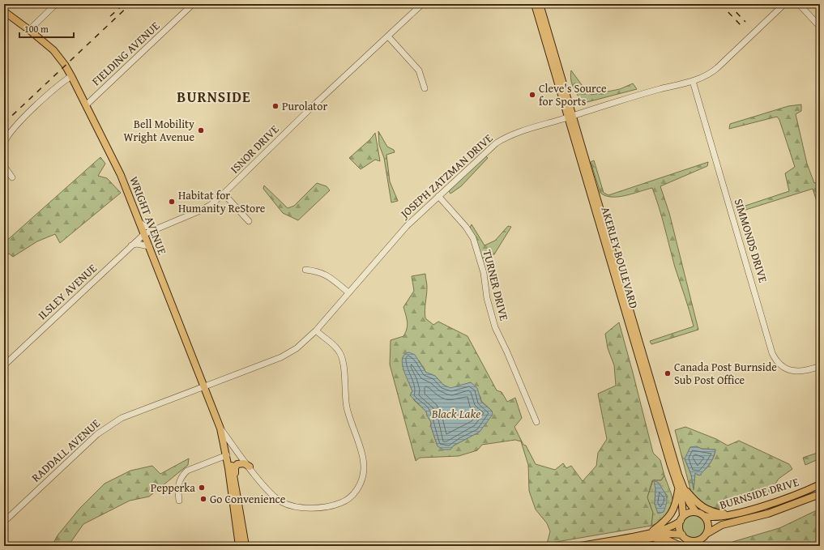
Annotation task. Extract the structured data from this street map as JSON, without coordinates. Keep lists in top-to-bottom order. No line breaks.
{"streets":{"main road":["WRIGHT AVENUE","AKERLEY BOULEVARD","BURNSIDE DRIVE"],"street":["FIELDING AVENUE","ISNOR DRIVE","JOSEPH ZATZMAN DRIVE","SIMMONDS DRIVE","TURNER DRIVE","ILSLEY AVENUE","RADDALL AVENUE"]},"crossings":[["FIELDING AVENUE","WRIGHT AVENUE"],["ISNOR DRIVE","WRIGHT AVENUE"],["ISNOR DRIVE","ILSLEY AVENUE"],["JOSEPH ZATZMAN DRIVE","WRIGHT AVENUE"],["JOSEPH ZATZMAN DRIVE","SIMMONDS DRIVE"],["JOSEPH ZATZMAN DRIVE","AKERLEY BOULEVARD"],["JOSEPH ZATZMAN DRIVE","TURNER DRIVE"],["JOSEPH ZATZMAN DRIVE","RADDALL AVENUE"],["WRIGHT AVENUE","ILSLEY AVENUE"],["WRIGHT AVENUE","RADDALL AVENUE"],["AKERLEY BOULEVARD","BURNSIDE DRIVE"]],"districts":["BURNSIDE"],"water":["Black Lake"],"places":["Cleve's Source for Sports","Purolator","Bell Mobility Wright Avenue","Habitat for Humanity ReStore","Canada Post Burnside Sub Post Office","Pepperka","Go Convenience"],"scale_bar":"100 m"}
